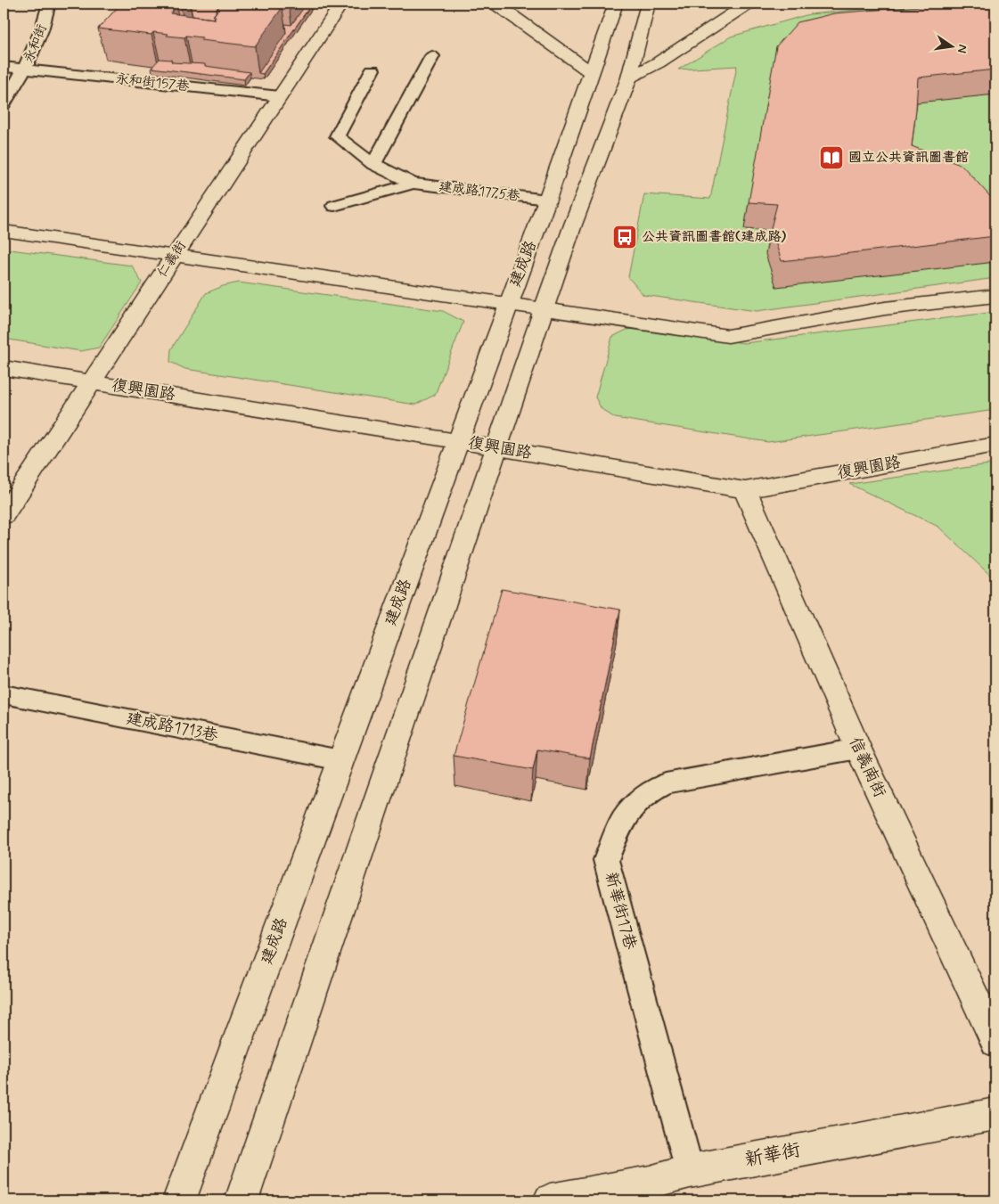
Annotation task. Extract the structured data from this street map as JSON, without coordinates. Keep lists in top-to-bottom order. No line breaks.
{"streets":{"street":["仁義街","建成路","復興園路","信義南街","新華街"],"lane":["永和街","永和街157巷","建成路1775巷","建成路1713巷","新華街17巷"]},"crossings":[["永和街","永和街157巷"],["永和街157巷","仁義街"],["建成路1775巷","建成路"],["仁義街","復興園路"],["建成路","復興園路"],["建成路","建成路1713巷"],["復興園路","信義南街"],["信義南街","新華街17巷"],["新華街17巷","新華街"]],"places":{"library":["國立公共資訊圖書館"],"bus stop":["公共資訊圖書館(建成路)"]},"north":"right"}
